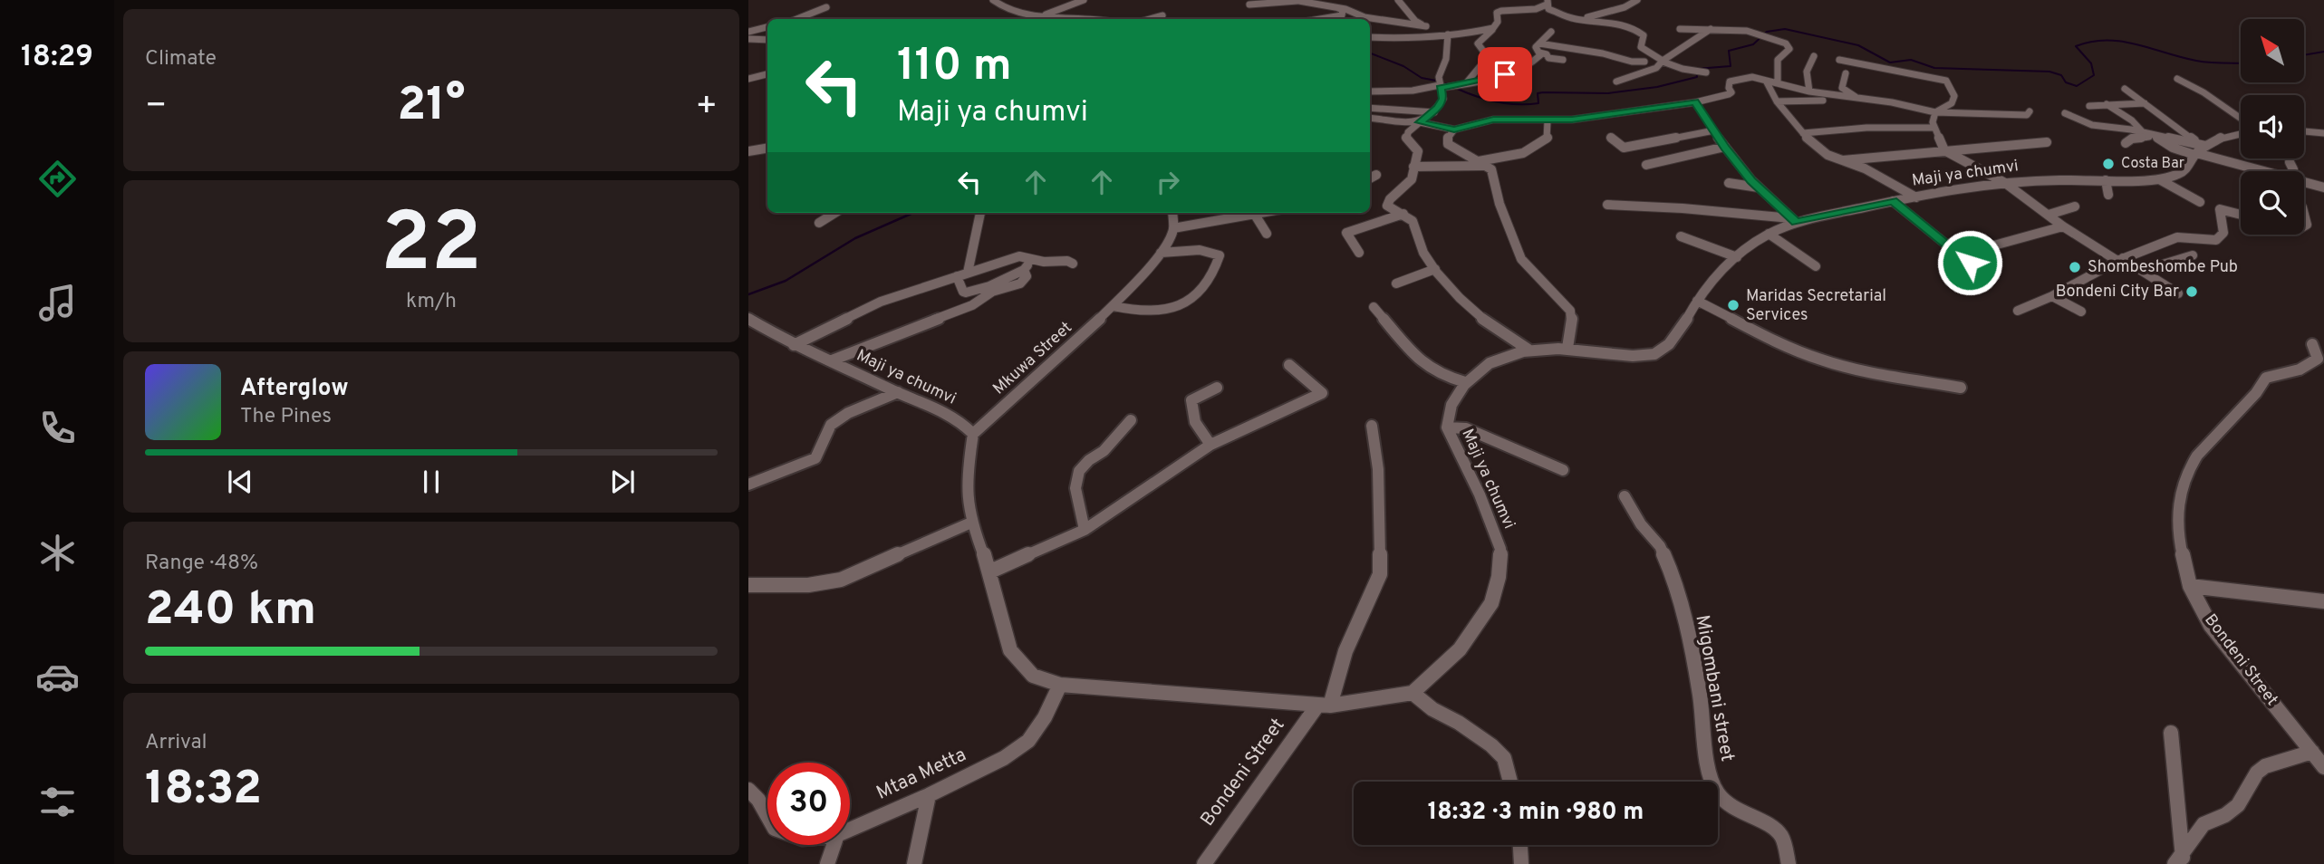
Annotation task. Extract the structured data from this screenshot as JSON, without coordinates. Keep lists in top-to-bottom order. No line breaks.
{"streets":{"street":["Maji ya chumvi","Mkuwa Street","Bondeni Street","Migombani street","Mtaa Metta"]},"crossings":[["Maji ya chumvi","Mkuwa Street"]],"places":["Costa Bar","Shombeshombe Pub","Bondeni City Bar","Maridas Secretarial Services"],"north":"top left","page":{"tabs":"18:29","tile":["Climate",["22","km/h"],["Range · 48%","240 km"],["Arrival","18:32"]],"turn":["110 m","Maji ya chumvi"],"heat":["−","21°","+"],"song":["Afterglow","The Pines"],"limit":"30","trip":"18:32 · 3 min · 980 m"}}
